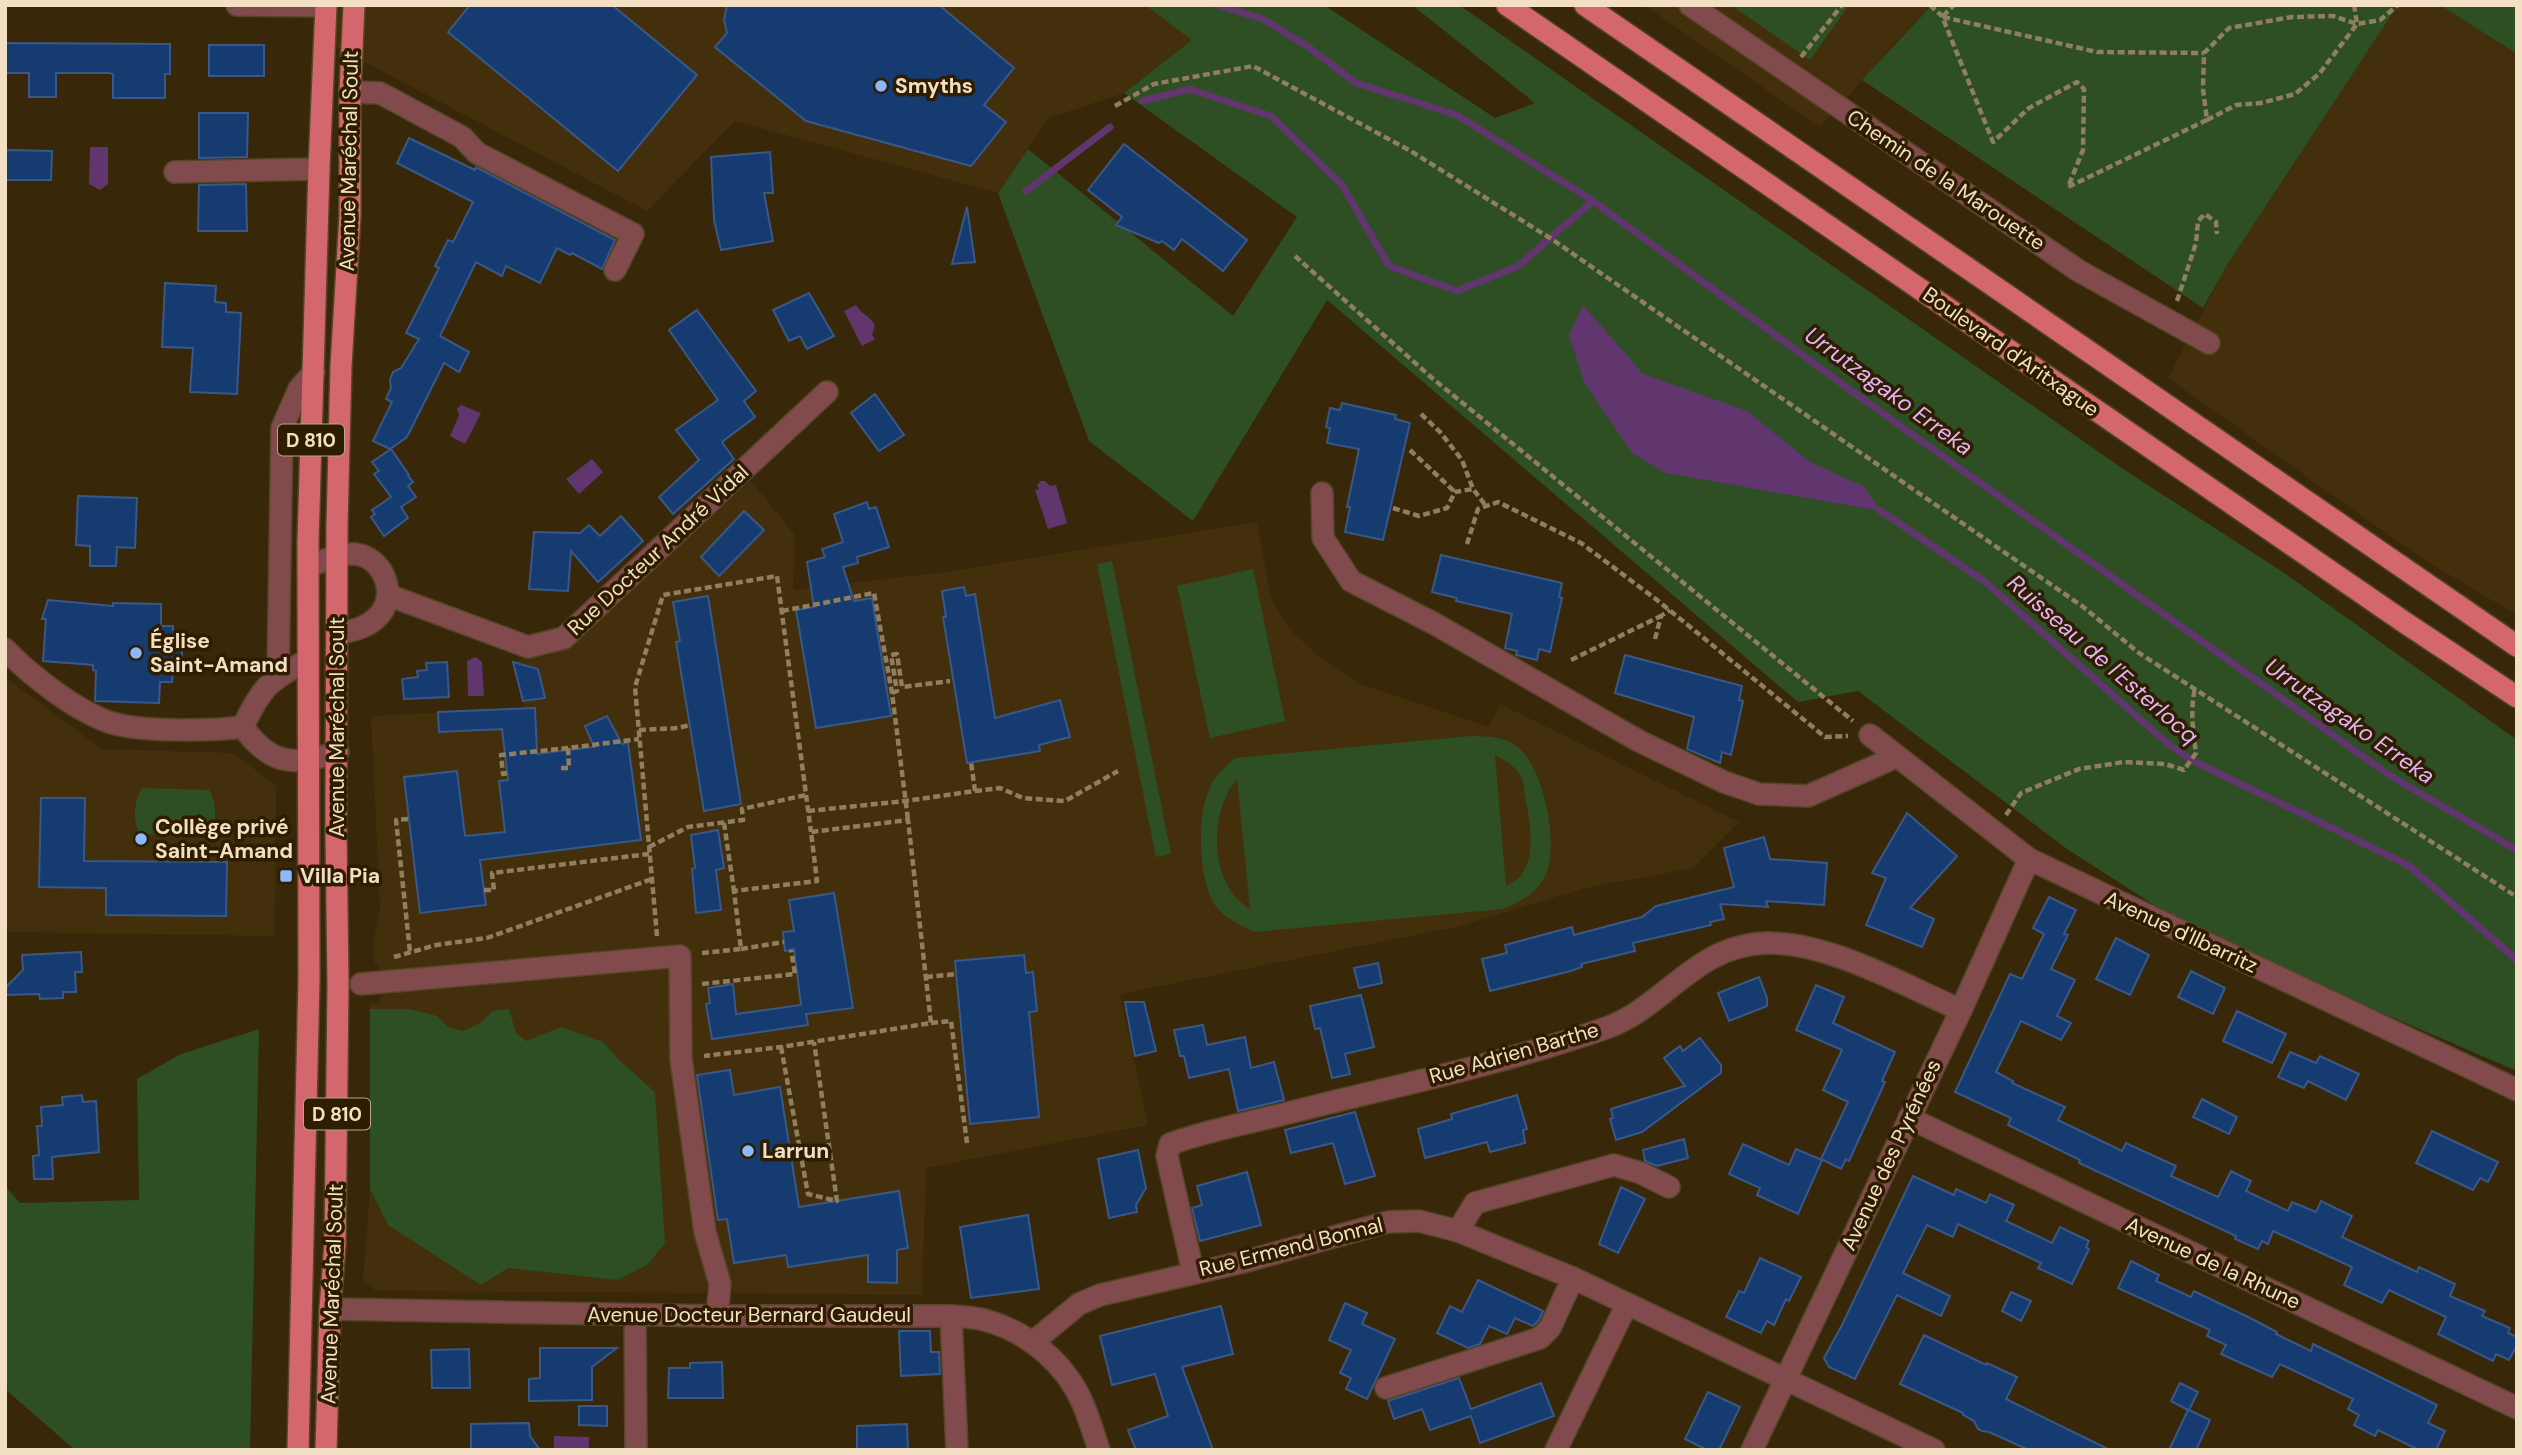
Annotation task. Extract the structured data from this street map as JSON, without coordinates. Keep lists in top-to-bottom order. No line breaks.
{"streets":{"main road":["Avenue Maréchal Soult","Boulevard d'Aritxague","D 810"],"street":["Chemin de la Marouette","Rue Docteur André Vidal","Avenue d'Ilbarritz","Rue Adrien Barthe","Avenue des Pyrénées","Rue Ermend Bonnal","Avenue de la Rhune","Avenue Docteur Bernard Gaudeul"]},"crossings":[["Avenue Maréchal Soult","Avenue Docteur Bernard Gaudeul"],["Avenue d'Ilbarritz","Avenue des Pyrénées"],["Rue Adrien Barthe","Avenue des Pyrénées"],["Rue Adrien Barthe","Rue Ermend Bonnal"],["Avenue des Pyrénées","Rue Ermend Bonnal"],["Avenue des Pyrénées","Avenue de la Rhune"],["Rue Ermend Bonnal","Avenue Docteur Bernard Gaudeul"]],"water":["Urrutzagako Erreka","Ruisseau de l'Esterlocq"],"places":{"other":["Smyths","Église Saint-Amand","Collège privé Saint-Amand","Larrun"],"transit":["Villa Pia"]}}
